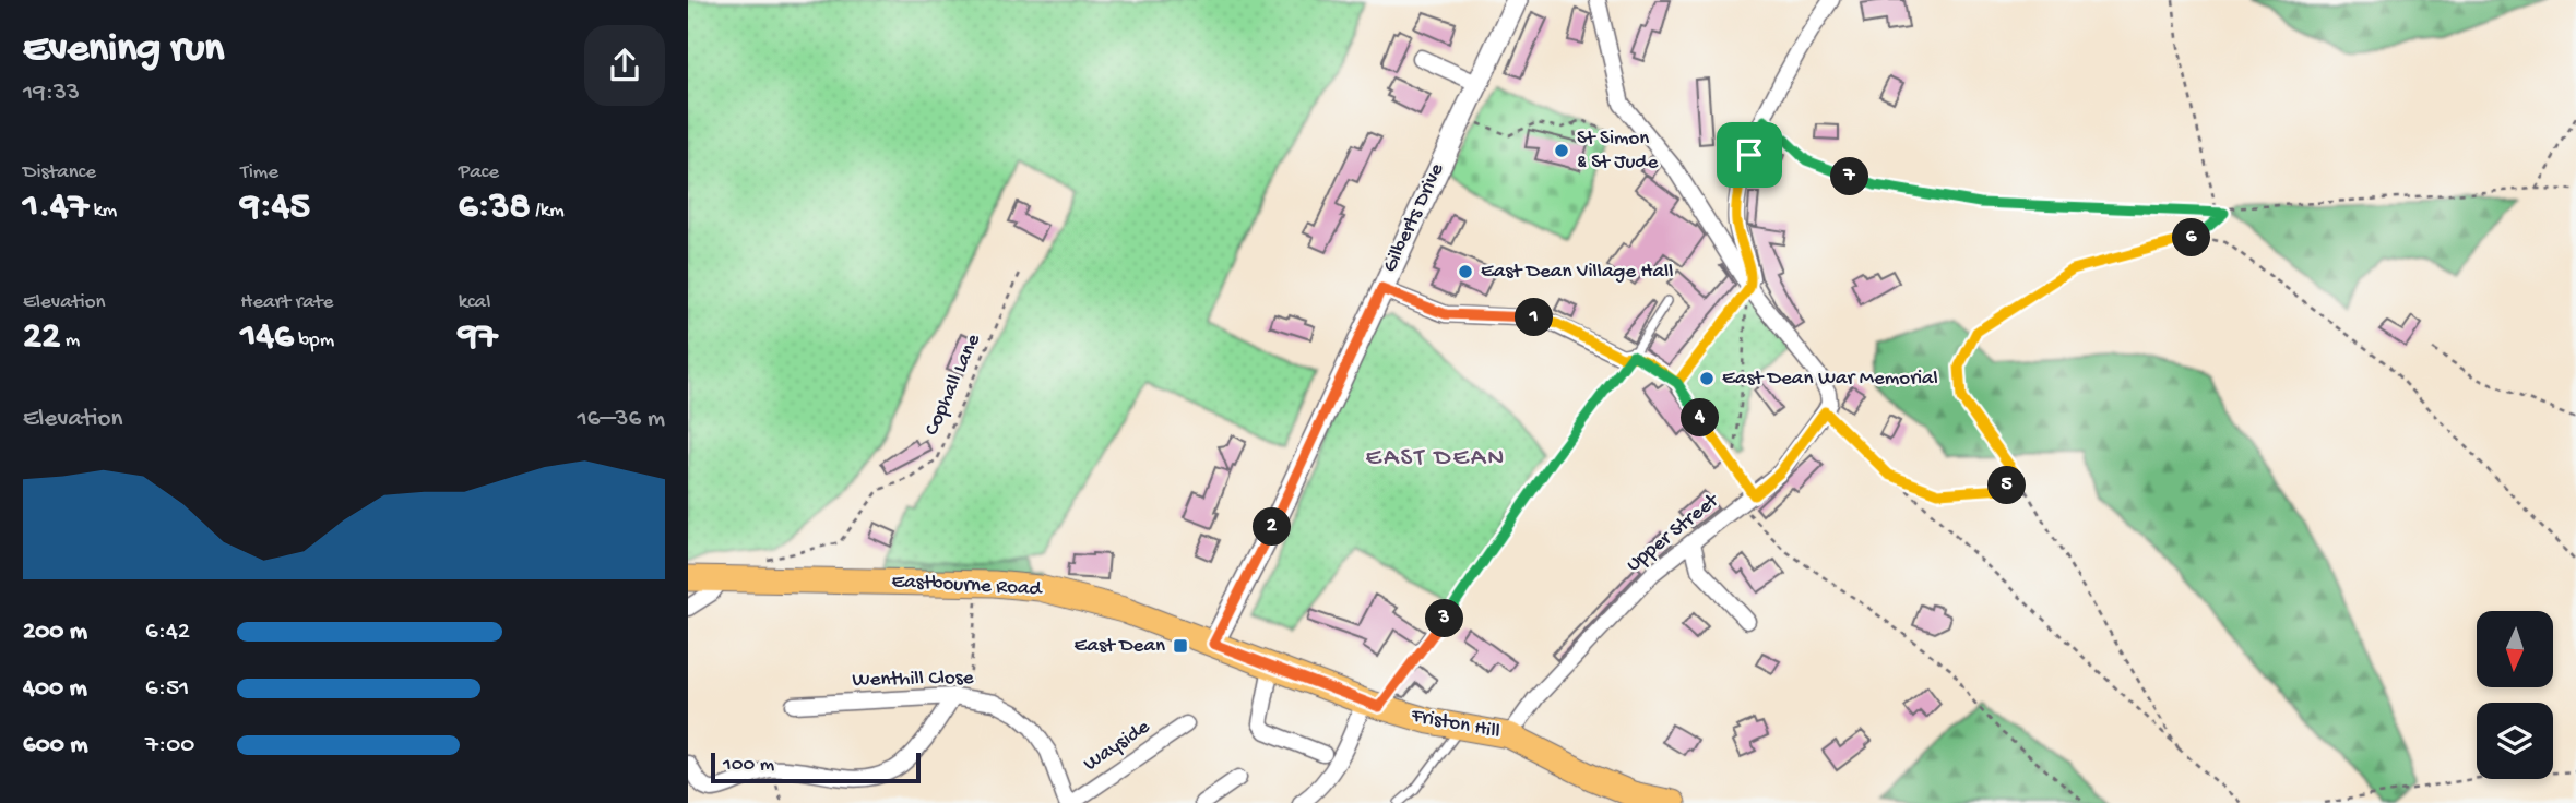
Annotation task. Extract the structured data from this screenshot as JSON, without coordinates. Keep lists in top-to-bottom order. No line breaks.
{"streets":{"main road":["Eastbourne Road","Friston Hill"],"street":["Gilberts Drive","Upper Street","Wenthill Close","Wayside"],"path":["Cophall Lane"]},"crossings":[["Gilberts Drive","Eastbourne Road"],["Upper Street","Friston Hill"],["Eastbourne Road","Friston Hill"],["Wenthill Close","Wayside"]],"districts":["EAST DEAN"],"places":{"other":["St Simon & St Jude","East Dean Village Hall","East Dean War Memorial"],"transit":["East Dean"]},"scale_bar":"100 m","north":"bottom","page":{"heading":["Evening run","19:33"],"stats":[["Distance","1.47 km"],["Time","9:45"],["Pace","6:38 /km"],["Elevation","22 m"],["Heart rate","146 bpm"],["kcal","97"]],"pins":["7","6","1","4","5","2","3"],"chart":["Elevation","16–36 m"],"list":[{"name":"200 m","note":"6:42"},{"name":"400 m","note":"6:51"},{"name":"600 m","note":"7:00"}],"scale":"100 m"}}
